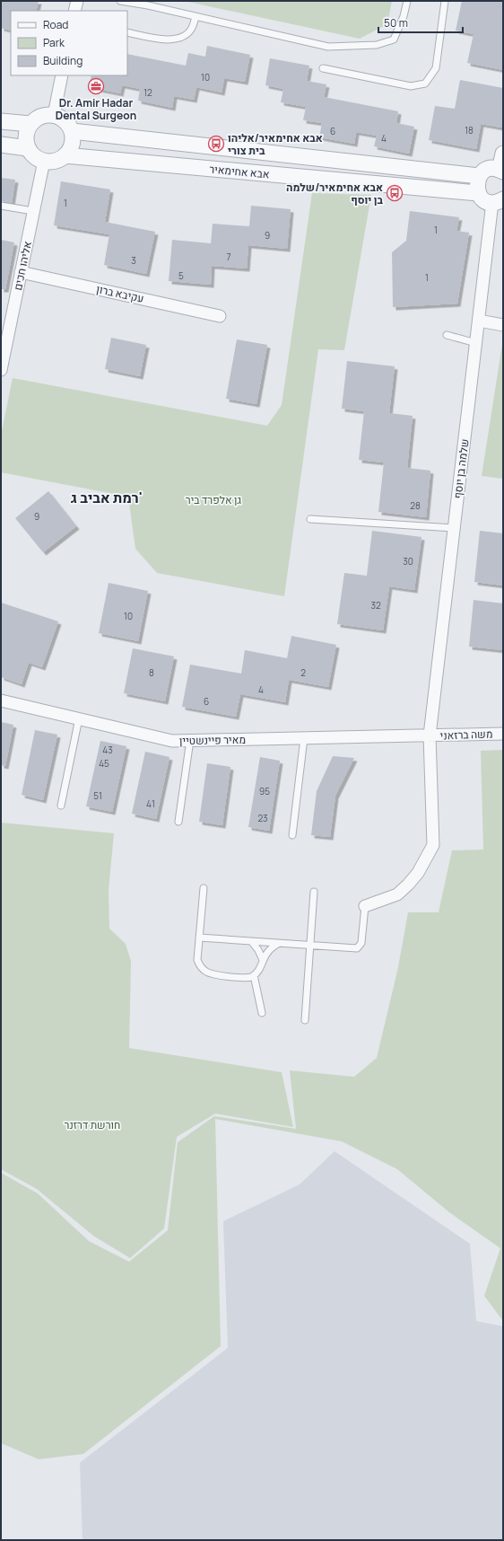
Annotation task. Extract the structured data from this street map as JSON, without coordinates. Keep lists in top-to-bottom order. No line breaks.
{"streets":{"street":["אבא אחימאיר","אליהו חכים","עקיבא ברון","שלמה בן יוסף","משה ברזאני","מאיר פיינשטיין"]},"crossings":[["אבא אחימאיר","אליהו חכים"],["אליהו חכים","עקיבא ברון"],["שלמה בן יוסף","משה ברזאני"],["שלמה בן יוסף","מאיר פיינשטיין"],["משה ברזאני","מאיר פיינשטיין"]],"districts":["רמת אביב ג'"],"parks":["גן אלפרד ביר","חורשת דרזנר"],"places":{"office":["Dr. Amir Hadar Dental Surgeon"],"bus stop":["אבא אחימאיר/אליהו בית צורי","אבא אחימאיר/שלמה בן יוסף"]},"house_numbers":["10","12","18","6","4","1","1","9","7","3","5","1","28","9","30","32","10","8","2","4","6","43","45","95","51","41","23"],"legend":["Road","Park","Building"],"scale_bar":"50 m"}
